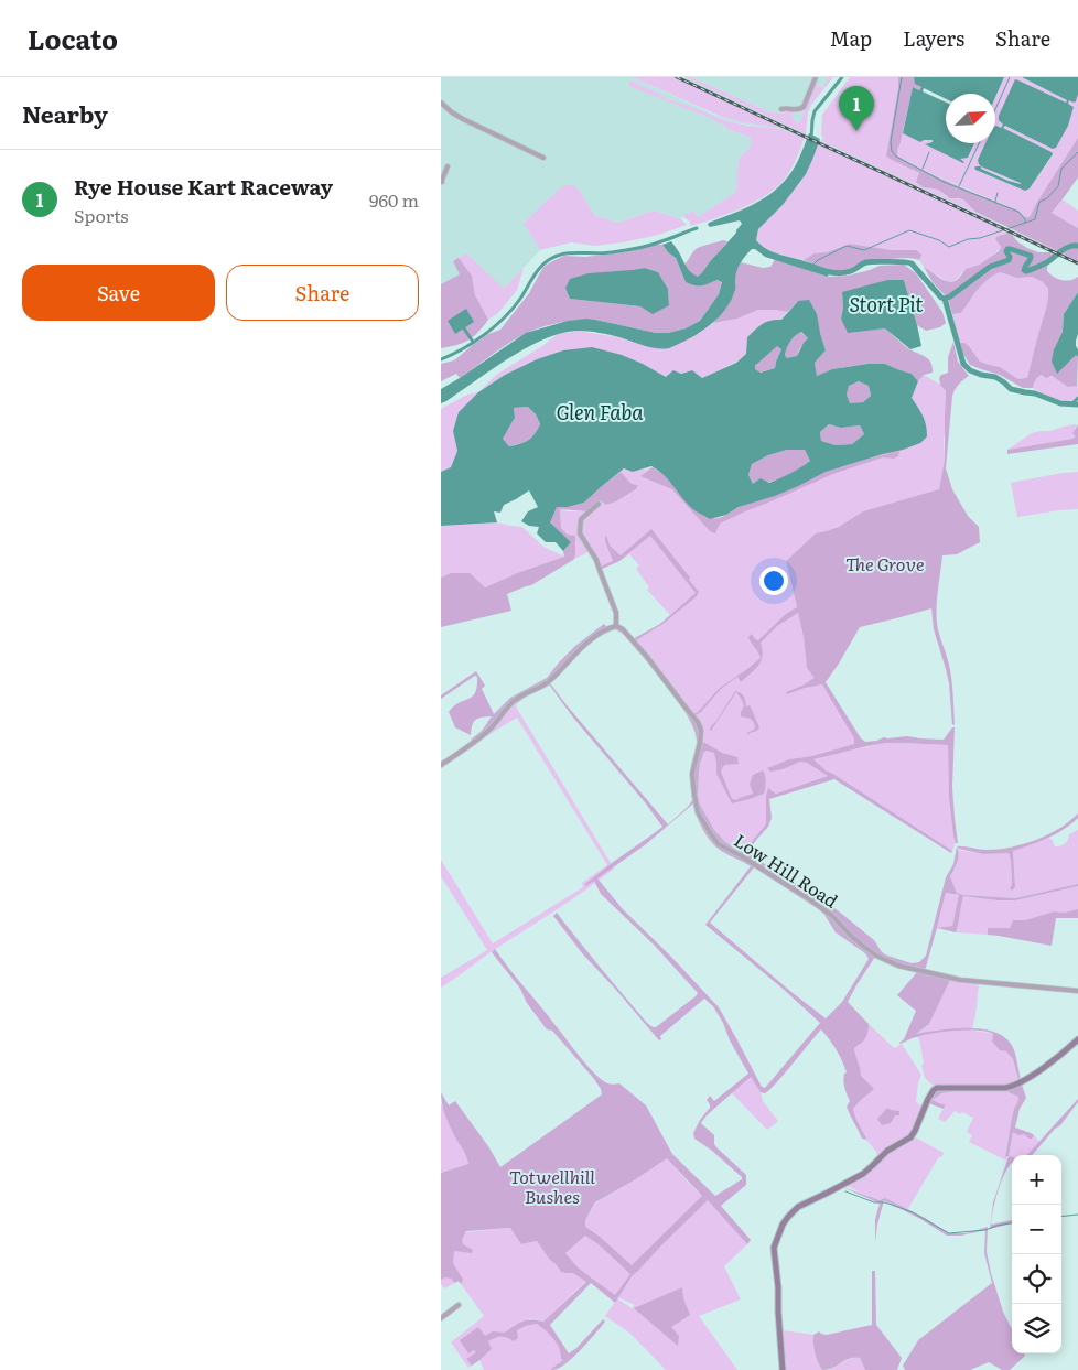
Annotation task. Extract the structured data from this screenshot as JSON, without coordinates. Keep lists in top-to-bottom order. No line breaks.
{"streets":{"street":["Low Hill Road"]},"water":["Stort Pit","Glen Faba"],"parks":["The Grove","Totwellhill Bushes"],"north":"top right","page":{"header":"Locato","nav":["Map","Layers","Share"],"heading":"Nearby","pins":"1","list":[{"mark":"1","name":"Rye House Kart Raceway","note":"Sports","value":"960 m"}],"buttons":["Save","Share"],"map_buttons":["+","−"]}}
